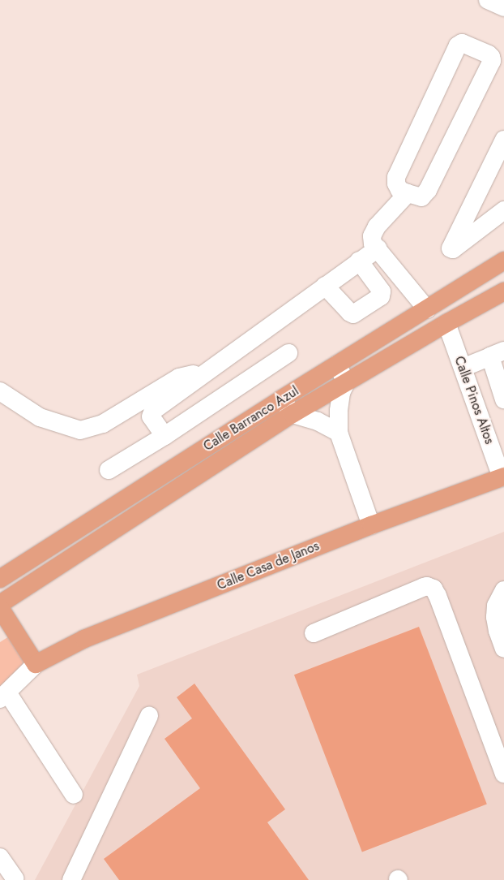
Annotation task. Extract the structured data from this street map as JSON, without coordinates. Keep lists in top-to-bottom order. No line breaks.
{"streets":{"main road":["Calle Barranco Azul","Calle Casa de Janos"],"street":["Calle Pinos Altos"]},"crossings":[["Calle Pinos Altos","Calle Barranco Azul"],["Calle Pinos Altos","Calle Casa de Janos"]]}
